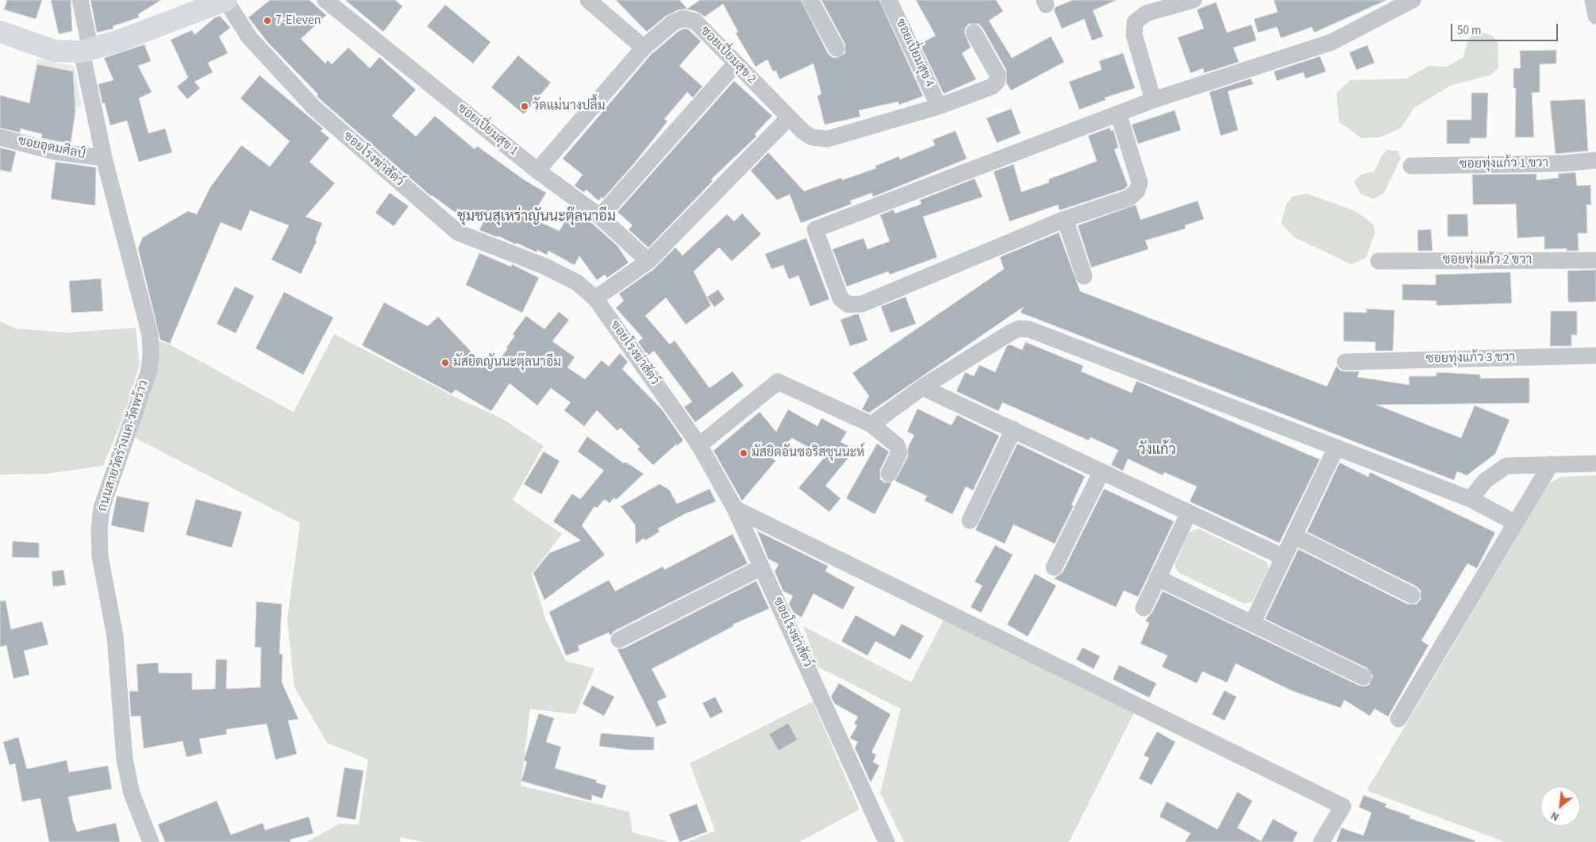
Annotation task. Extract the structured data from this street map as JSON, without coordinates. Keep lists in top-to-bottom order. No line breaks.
{"streets":{"street":["ซอยเปี่ยมสุข 4","ซอยเปี่ยมสุข 2","ซอยเปี่ยมสุข 1","ซอยอุดมศิลป์","ซอยโรงฆ่าสัตว์","ซอยทุ่งแก้ว 1 ขวา","ซอยทุ่งแก้ว 2 ขวา","ซอยทุ่งแก้ว 3 ขวา","ถนนสายวัดร่างแค-วัดพร้าว"]},"crossings":[["ซอยเปี่ยมสุข 4","ซอยเปี่ยมสุข 2"],["ซอยอุดมศิลป์","ถนนสายวัดร่างแค-วัดพร้าว"]],"districts":["ชุมชนสุเหร่าญันนะตุ๊ลนาอีม","วังแก้ว"],"places":["7-Eleven","วัดแม่นางปลื้ม","มัสยิดญันนะตุ๊ลนาอีม","มัสยิดอันซอริสซุนนะห์"],"scale_bar":"50 m","north":"bottom left"}
